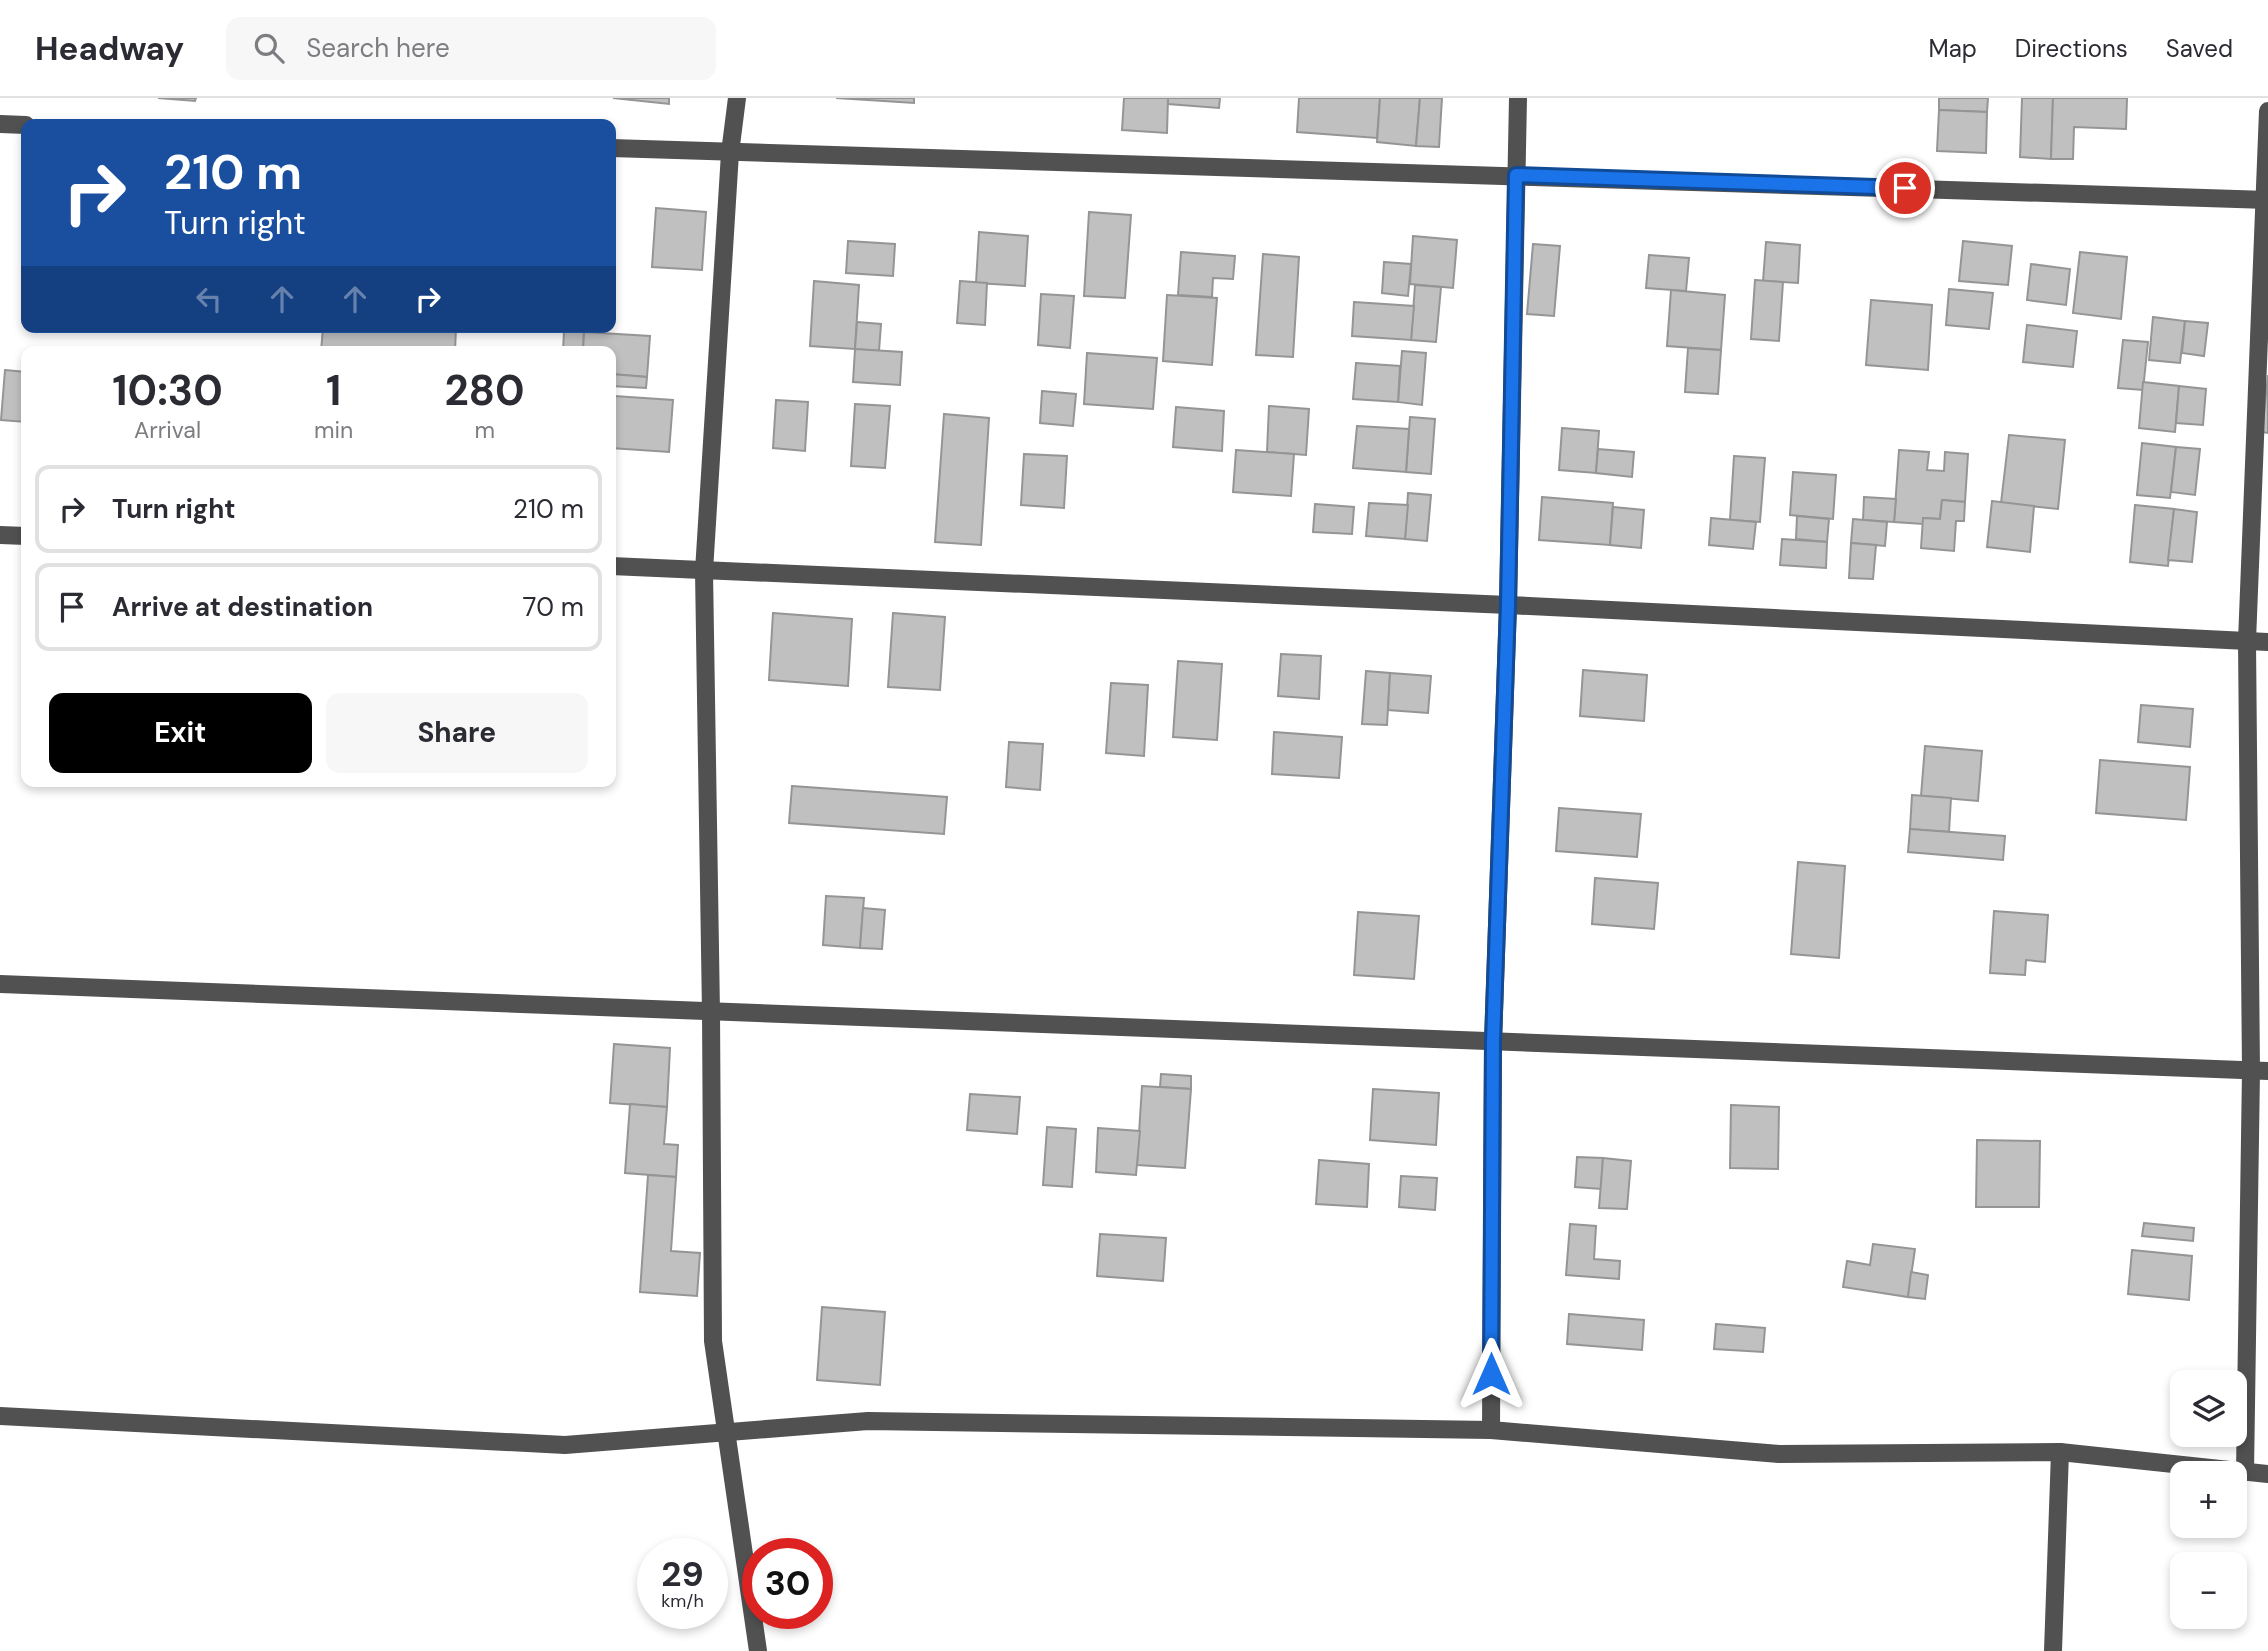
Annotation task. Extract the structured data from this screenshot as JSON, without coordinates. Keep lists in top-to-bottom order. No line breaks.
{"page":{"header":"Headway","search":"Search here","nav":["Map","Directions","Saved"],"turn":["210 m","Turn right"],"eta":["10:30","Arrival","1","min","280","m"],"list":[{"name":"Turn right","value":"210 m"},{"name":"Arrive at destination","value":"70 m"}],"buttons":["Exit","Share"],"map_buttons":["+","−"],"speed":"29 km/h","limit":"30"}}
